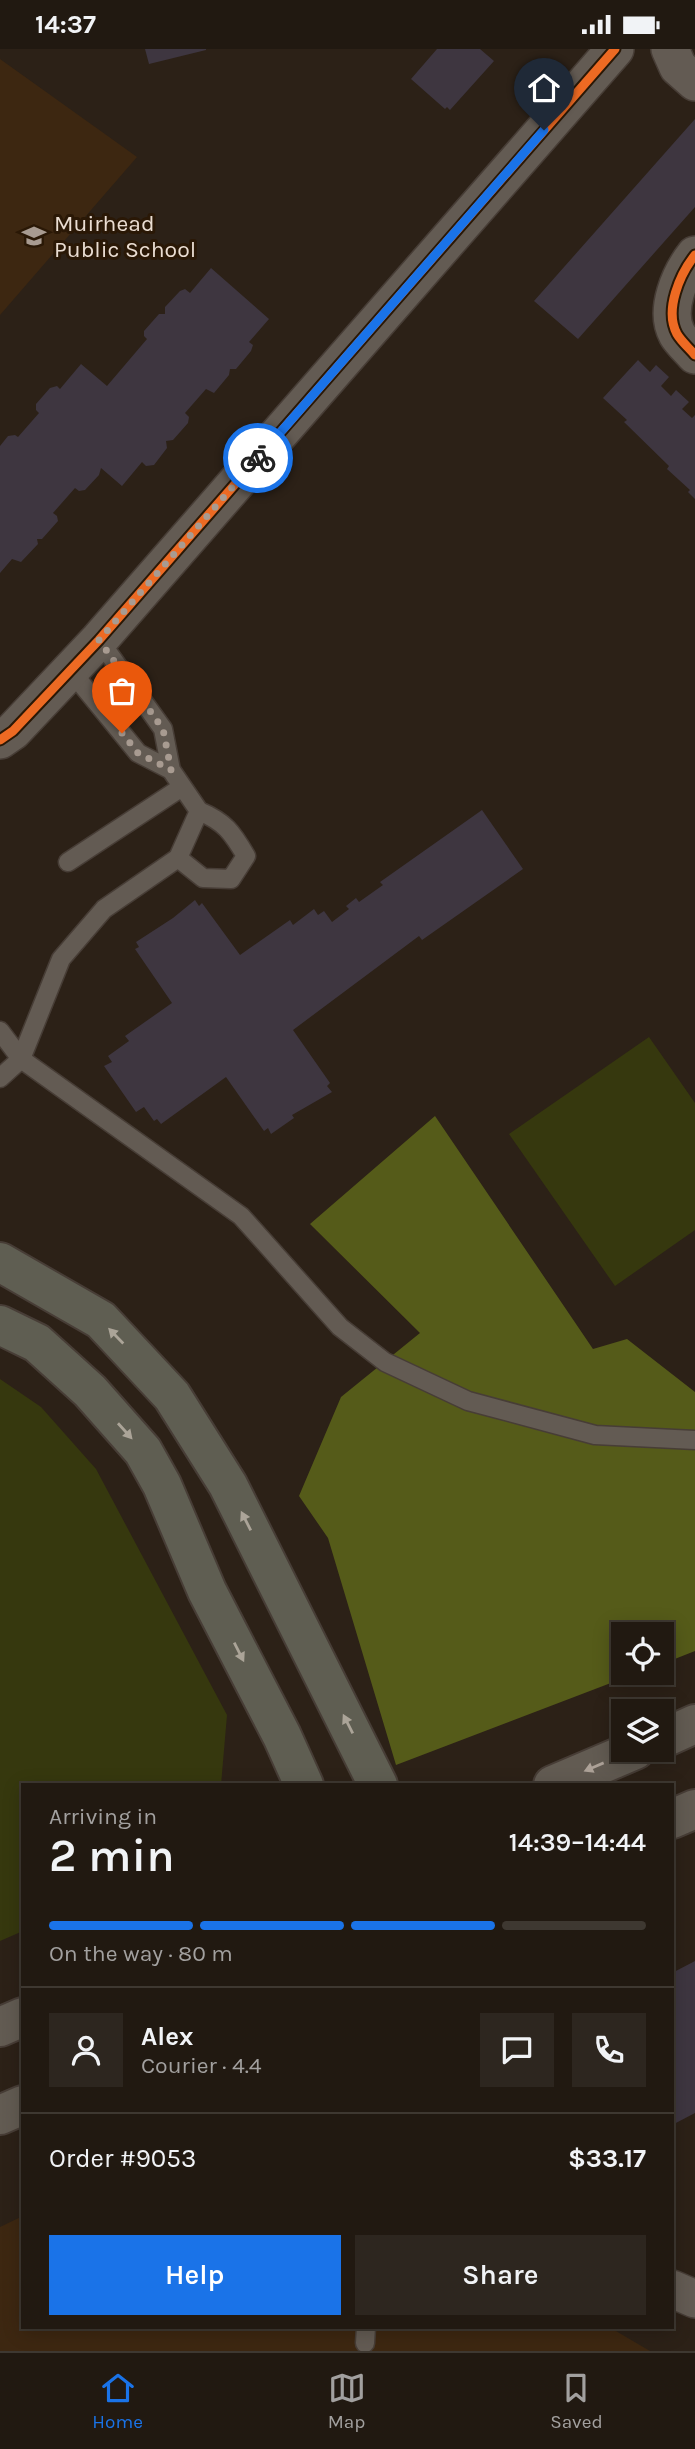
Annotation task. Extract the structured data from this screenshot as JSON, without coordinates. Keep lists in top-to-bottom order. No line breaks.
{"places":{"school or university":["Muirhead Public School"]},"page":{"status":"14:37","heading":["2 min","Arriving in","14:39–14:44"],"panel":["Alex","Courier · 4.4","Order #9053","$33.17"],"bar":"On the way · 80 m","buttons":["Help","Share"],"tabs":["Home","Map","Saved"]}}
